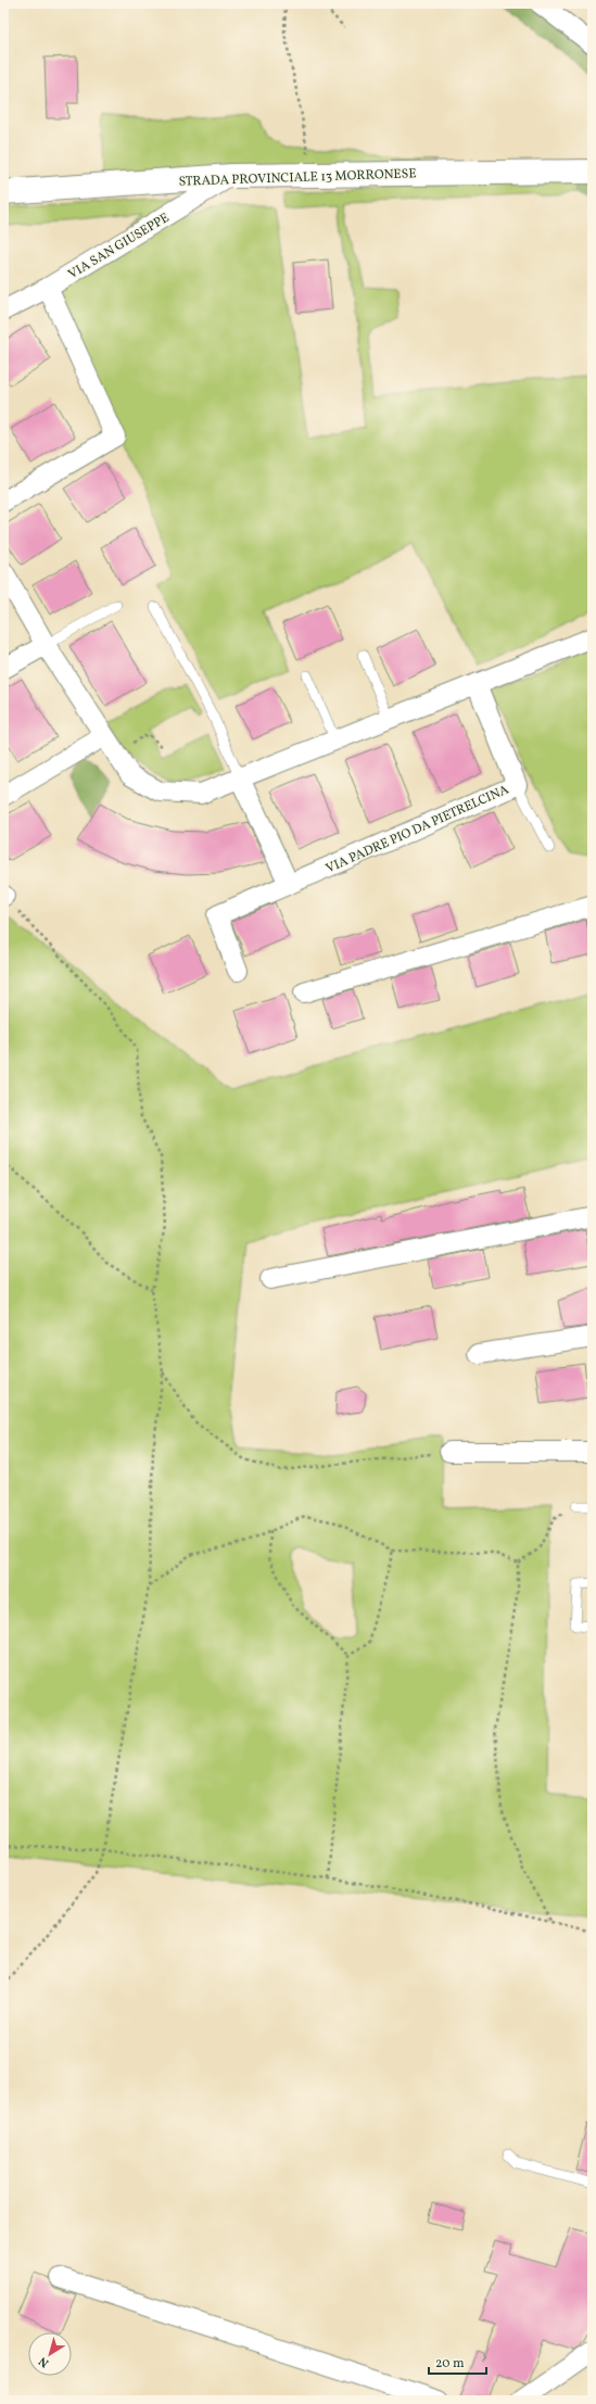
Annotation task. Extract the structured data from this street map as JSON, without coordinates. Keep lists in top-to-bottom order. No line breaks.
{"streets":{"main road":["STRADA PROVINCIALE 13 MORRONESE"],"street":["VIA SAN GIUSEPPE","VIA PADRE PIO DA PIETRELCINA"]},"crossings":[["STRADA PROVINCIALE 13 MORRONESE","VIA SAN GIUSEPPE"]],"scale_bar":"20 m","north":"bottom left"}
